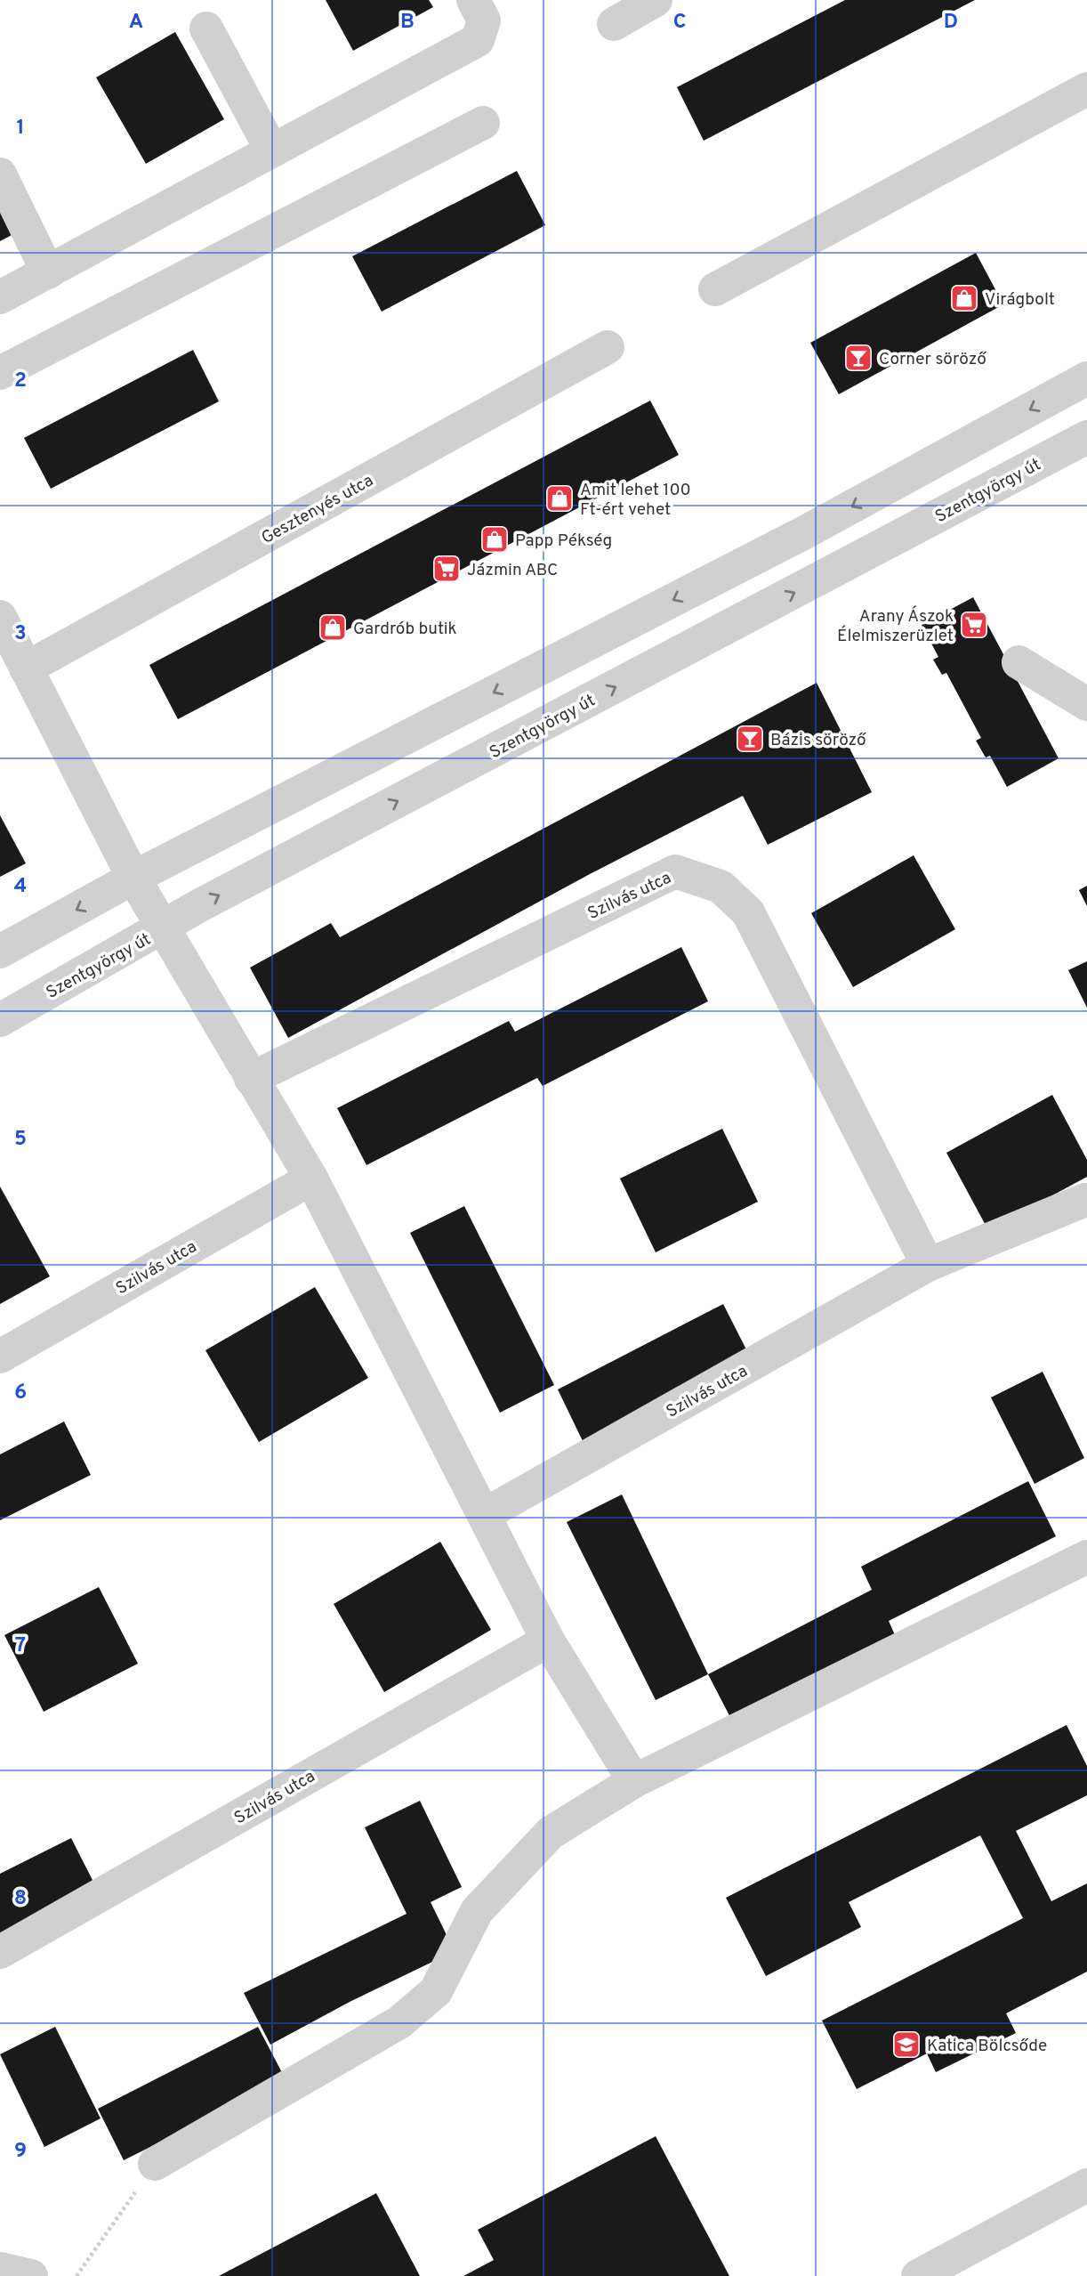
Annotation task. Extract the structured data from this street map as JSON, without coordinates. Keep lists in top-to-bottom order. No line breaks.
{"streets":{"street":["Szentgyörgy út","Gesztenyés utca","Szilvás utca"]},"places":{"shop":["Virágbolt","Amit lehet 100 Ft-ért vehet","Papp Pékség","Gardrób butik"],"bar":["Corner söröző","Bázis söröző"],"supermarket":["Jázmin ABC","Arany Ászok Élelmiszerüzlet"],"school or university":["Katica Bölcsőde"]},"grid":{"columns":["A","B","C","D"],"rows":["1","2","3","4","5","6","7","8","9"]}}
